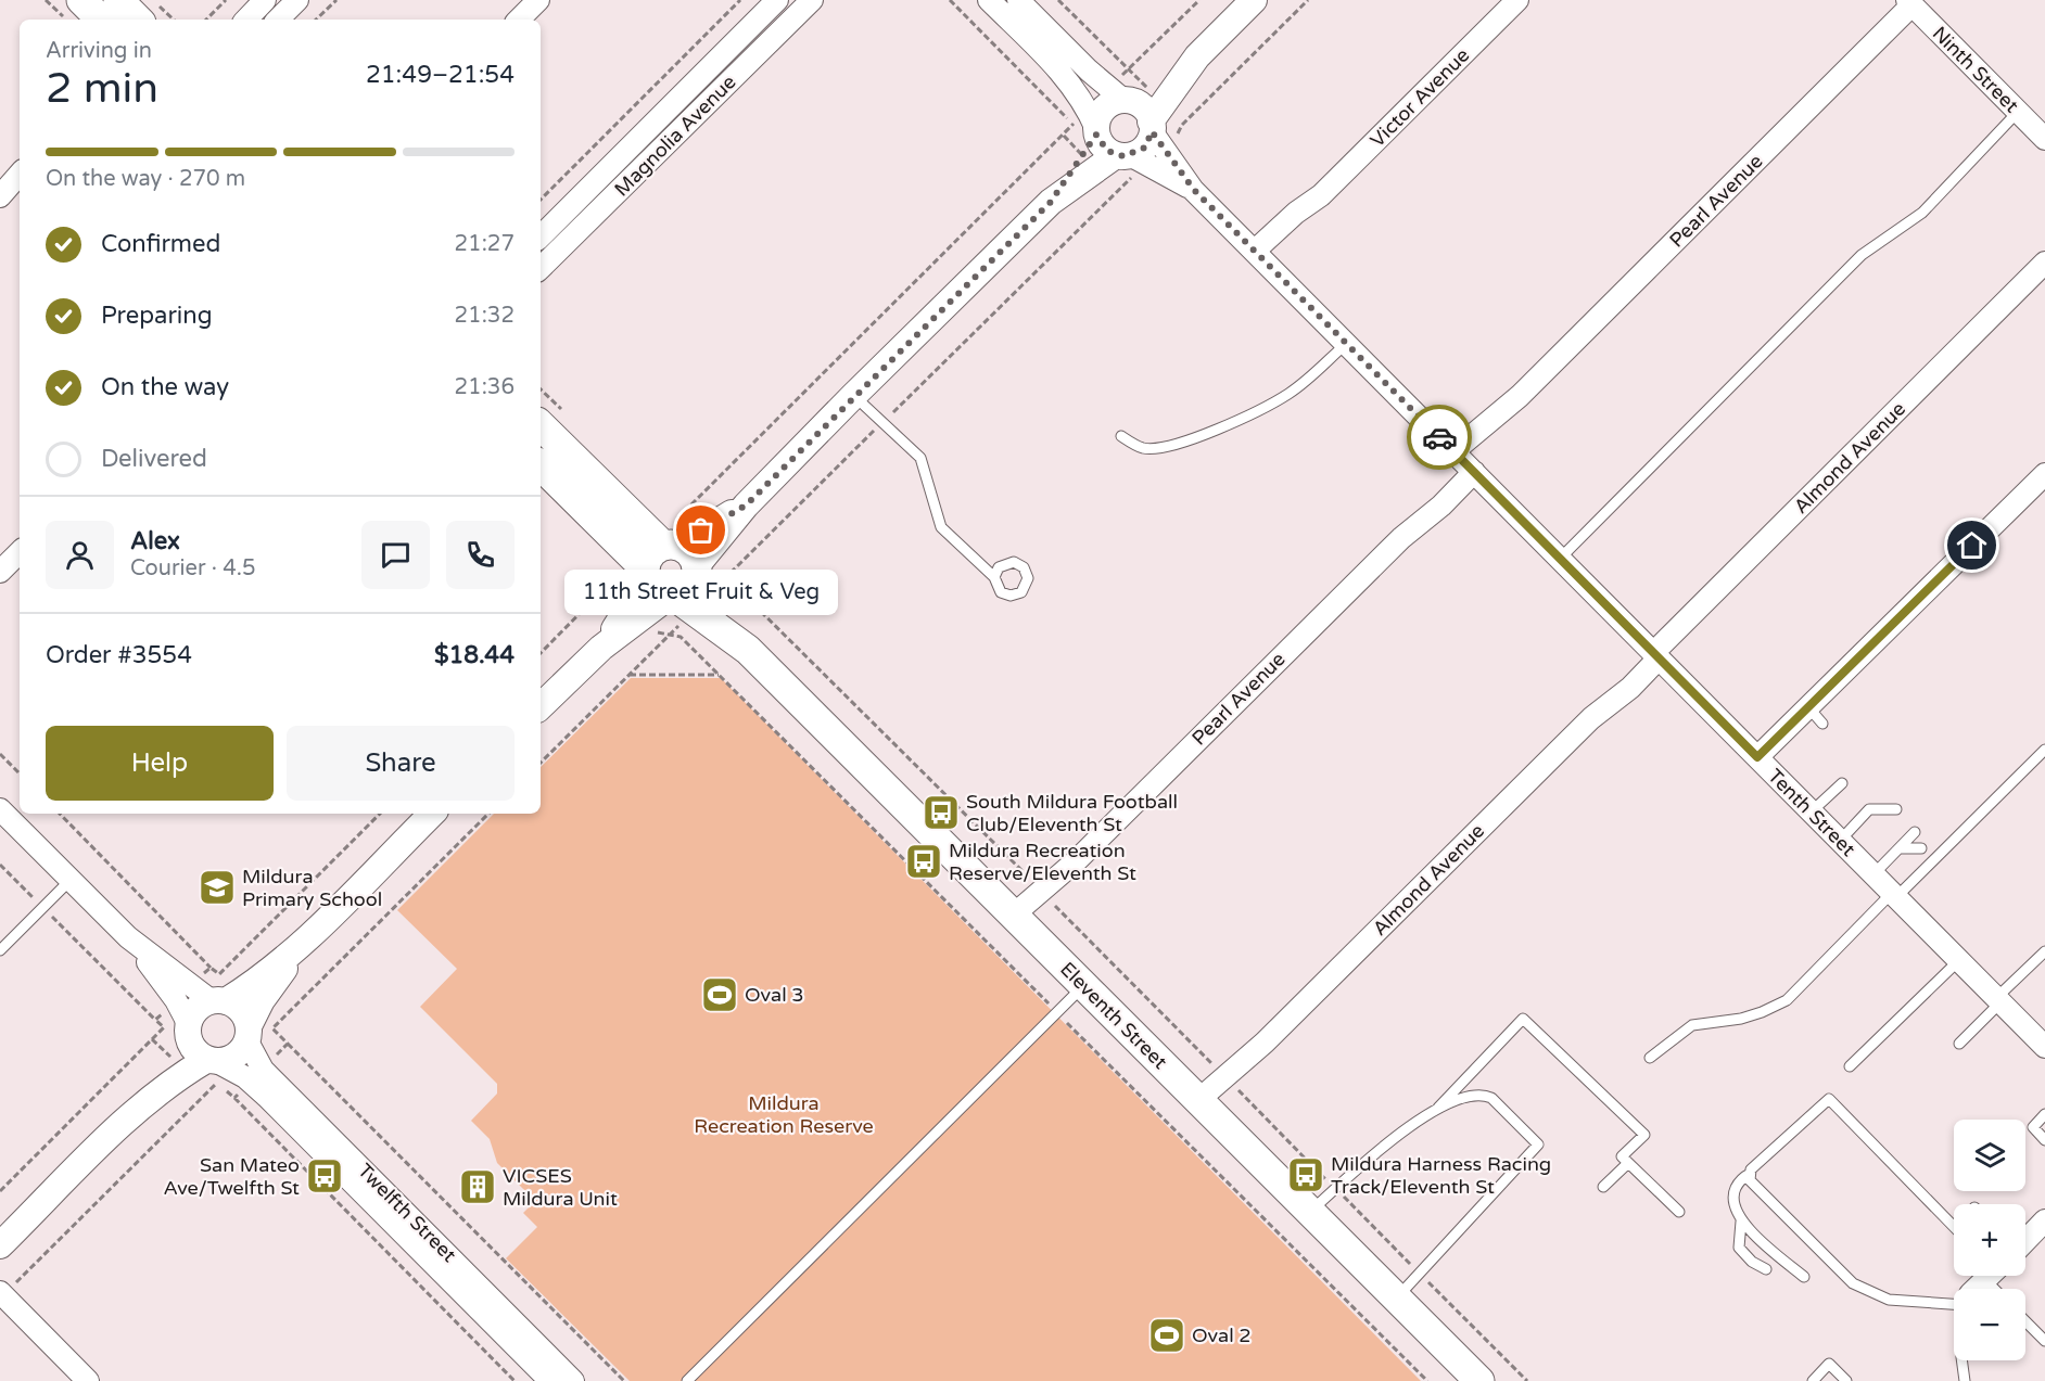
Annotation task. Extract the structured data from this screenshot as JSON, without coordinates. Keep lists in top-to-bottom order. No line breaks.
{"streets":{"main road":["Eleventh Street"],"street":["Ninth Street","Victor Avenue","Magnolia Avenue","Pearl Avenue","Almond Avenue","Tenth Street","Twelfth Street"]},"crossings":[["Ninth Street","Pearl Avenue"],["Victor Avenue","Tenth Street"],["Pearl Avenue","Tenth Street"],["Pearl Avenue","Eleventh Street"],["Almond Avenue","Tenth Street"],["Almond Avenue","Eleventh Street"]],"parks":["Mildura Recreation Reserve"],"places":{"other":["11th Street Fruit & Veg"],"bus stop":["South Mildura Football Club/Eleventh St","Mildura Recreation Reserve/Eleventh St","Mildura Harness Racing Track/Eleventh St","San Mateo Ave/Twelfth St"],"school or university":["Mildura Primary School"],"sports":["Oval 3","Oval 2"],"building":["VICSES Mildura Unit"]},"page":{"heading":["2 min","Arriving in","21:49–21:54"],"panel":["Alex","Courier · 4.5","Order #3554","$18.44"],"bar":"On the way · 270 m","list":[["Confirmed","21:27"],["Preparing","21:32"],["On the way","21:36"],"Delivered"],"bubble":"11th Street Fruit & Veg","buttons":["Help","Share"],"map_buttons":["+","−"]}}
